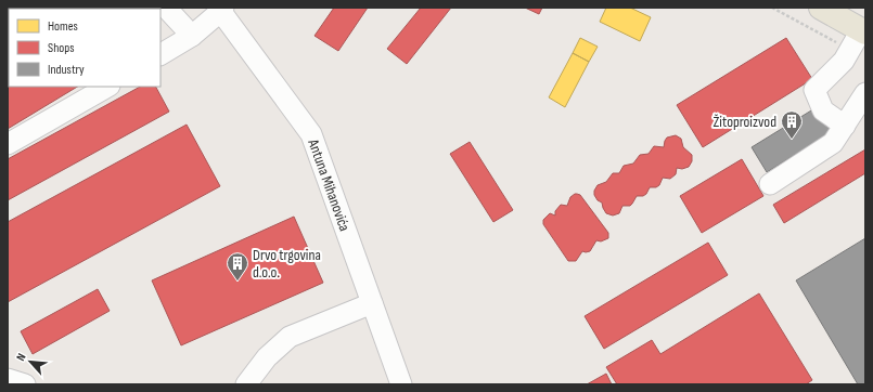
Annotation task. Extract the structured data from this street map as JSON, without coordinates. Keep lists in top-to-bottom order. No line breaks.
{"streets":{"street":["Antuna Mihanovića"]},"places":{"building":["Žitoproizvod","Drvo trgovina d.o.o."]},"legend":["Homes","Shops","Industry"],"north":"top left"}
